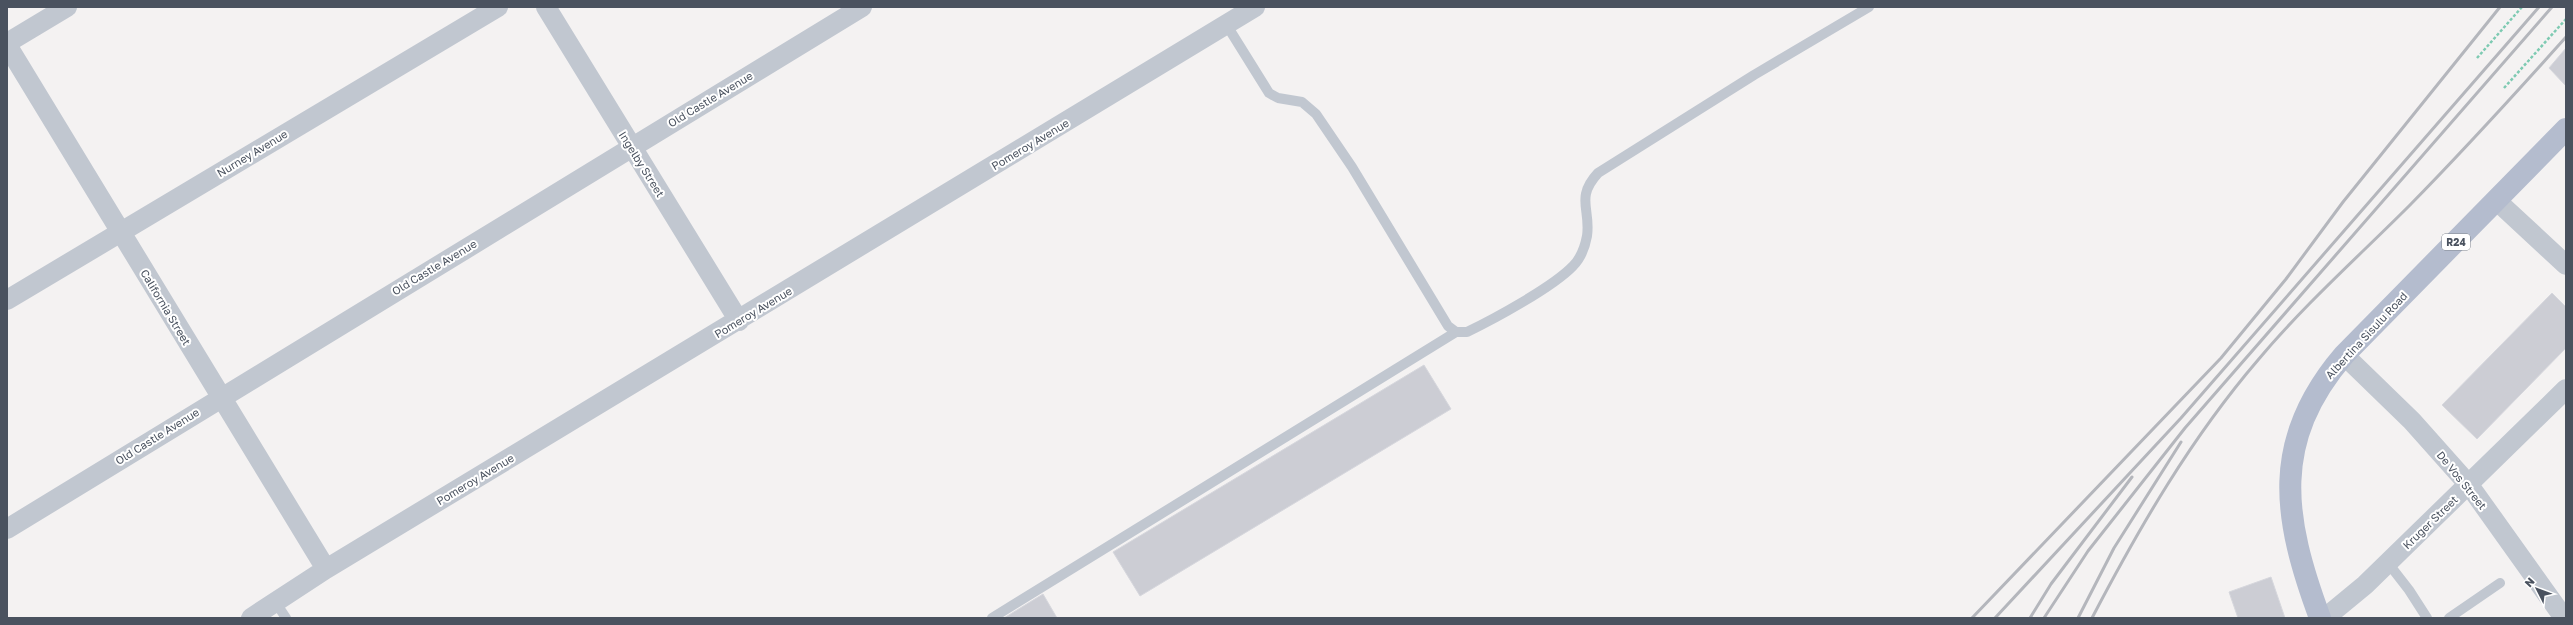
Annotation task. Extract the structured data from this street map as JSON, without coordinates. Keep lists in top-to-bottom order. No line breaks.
{"streets":{"main road":["R24","Albertina Sisulu Road"],"street":["Old Castle Avenue","Pomeroy Avenue","Nurney Avenue","Ingelby Street","California Street","De Vos Street","Kruger Street"]},"crossings":[["Old Castle Avenue","Ingelby Street"],["Old Castle Avenue","California Street"],["Pomeroy Avenue","Ingelby Street"],["Pomeroy Avenue","California Street"],["Nurney Avenue","California Street"],["Albertina Sisulu Road","De Vos Street"],["De Vos Street","Kruger Street"]],"north":"top left"}
